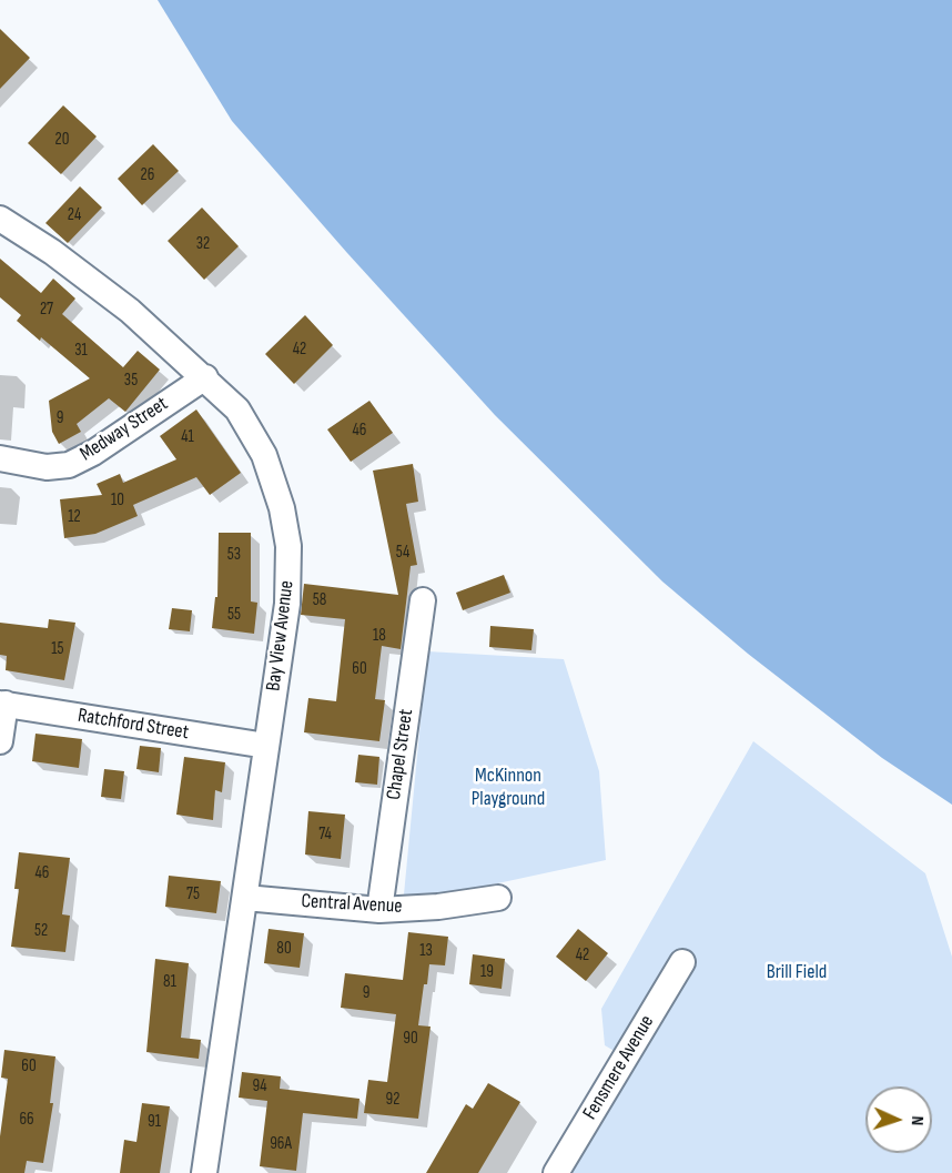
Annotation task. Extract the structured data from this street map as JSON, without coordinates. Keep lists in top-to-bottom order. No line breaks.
{"streets":{"street":["Medway Street","Bay View Avenue","Ratchford Street","Chapel Street","Central Avenue","Fensmere Avenue"]},"crossings":[["Medway Street","Bay View Avenue"],["Bay View Avenue","Ratchford Street"],["Bay View Avenue","Central Avenue"],["Chapel Street","Central Avenue"]],"parks":["McKinnon Playground","Brill Field"],"house_numbers":["20","26","24","32","27","42","31","35","9","46","41","10","12","54","53","58","55","18","15","60","74","46","75","52","80","13","42","19","81","9","90","60","94","92","66","91","96A"],"north":"right"}
